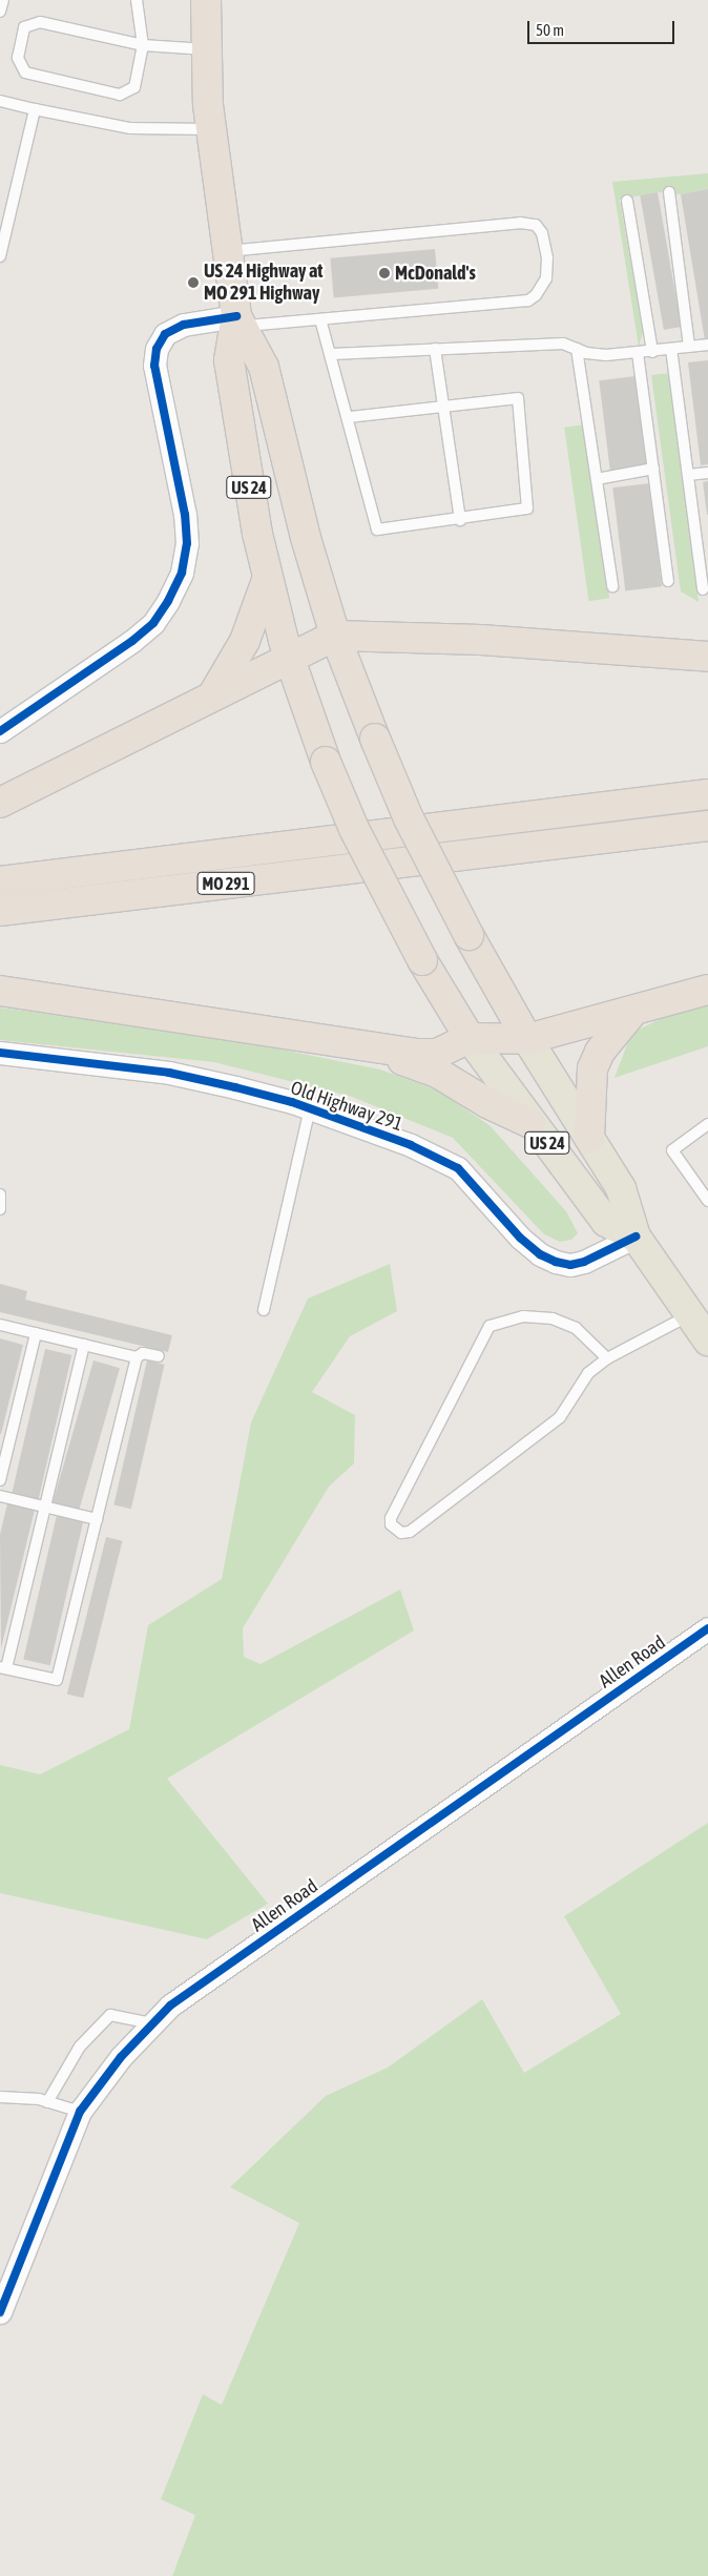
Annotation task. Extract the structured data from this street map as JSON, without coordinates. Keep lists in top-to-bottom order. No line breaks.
{"streets":{"highway":["US 24","MO 291"],"street":["Old Highway 291","Allen Road"]},"crossings":[["US 24","Old Highway 291"]],"places":["McDonald's","US 24 Highway at MO 291 Highway"],"scale_bar":"50 m"}
